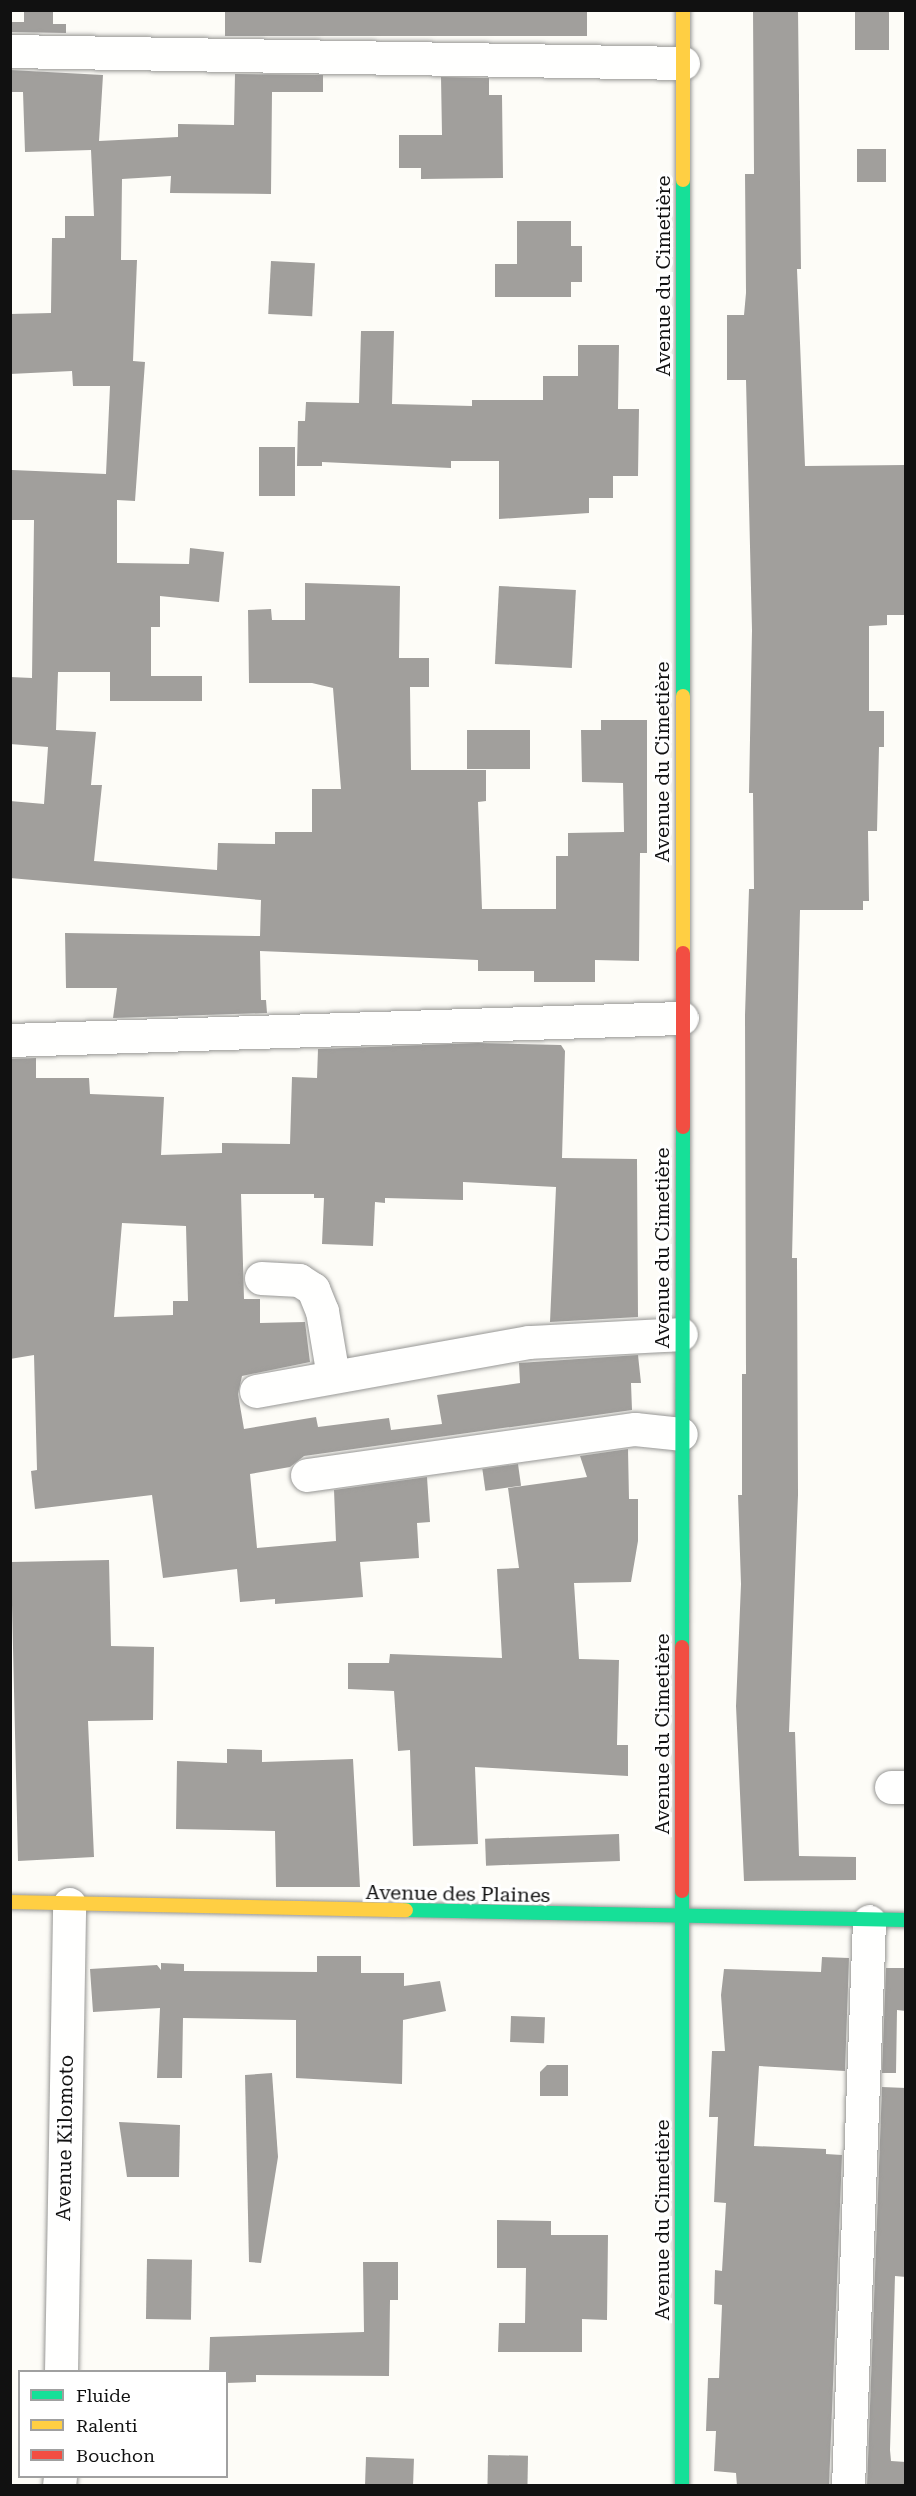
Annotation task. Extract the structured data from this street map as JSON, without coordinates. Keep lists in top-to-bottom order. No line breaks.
{"streets":{"street":["Avenue du Cimetière","Avenue des Plaines","Avenue Kilomoto"]},"crossings":[["Avenue du Cimetière","Avenue des Plaines"],["Avenue des Plaines","Avenue Kilomoto"]],"legend":["Fluide","Ralenti","Bouchon"]}
